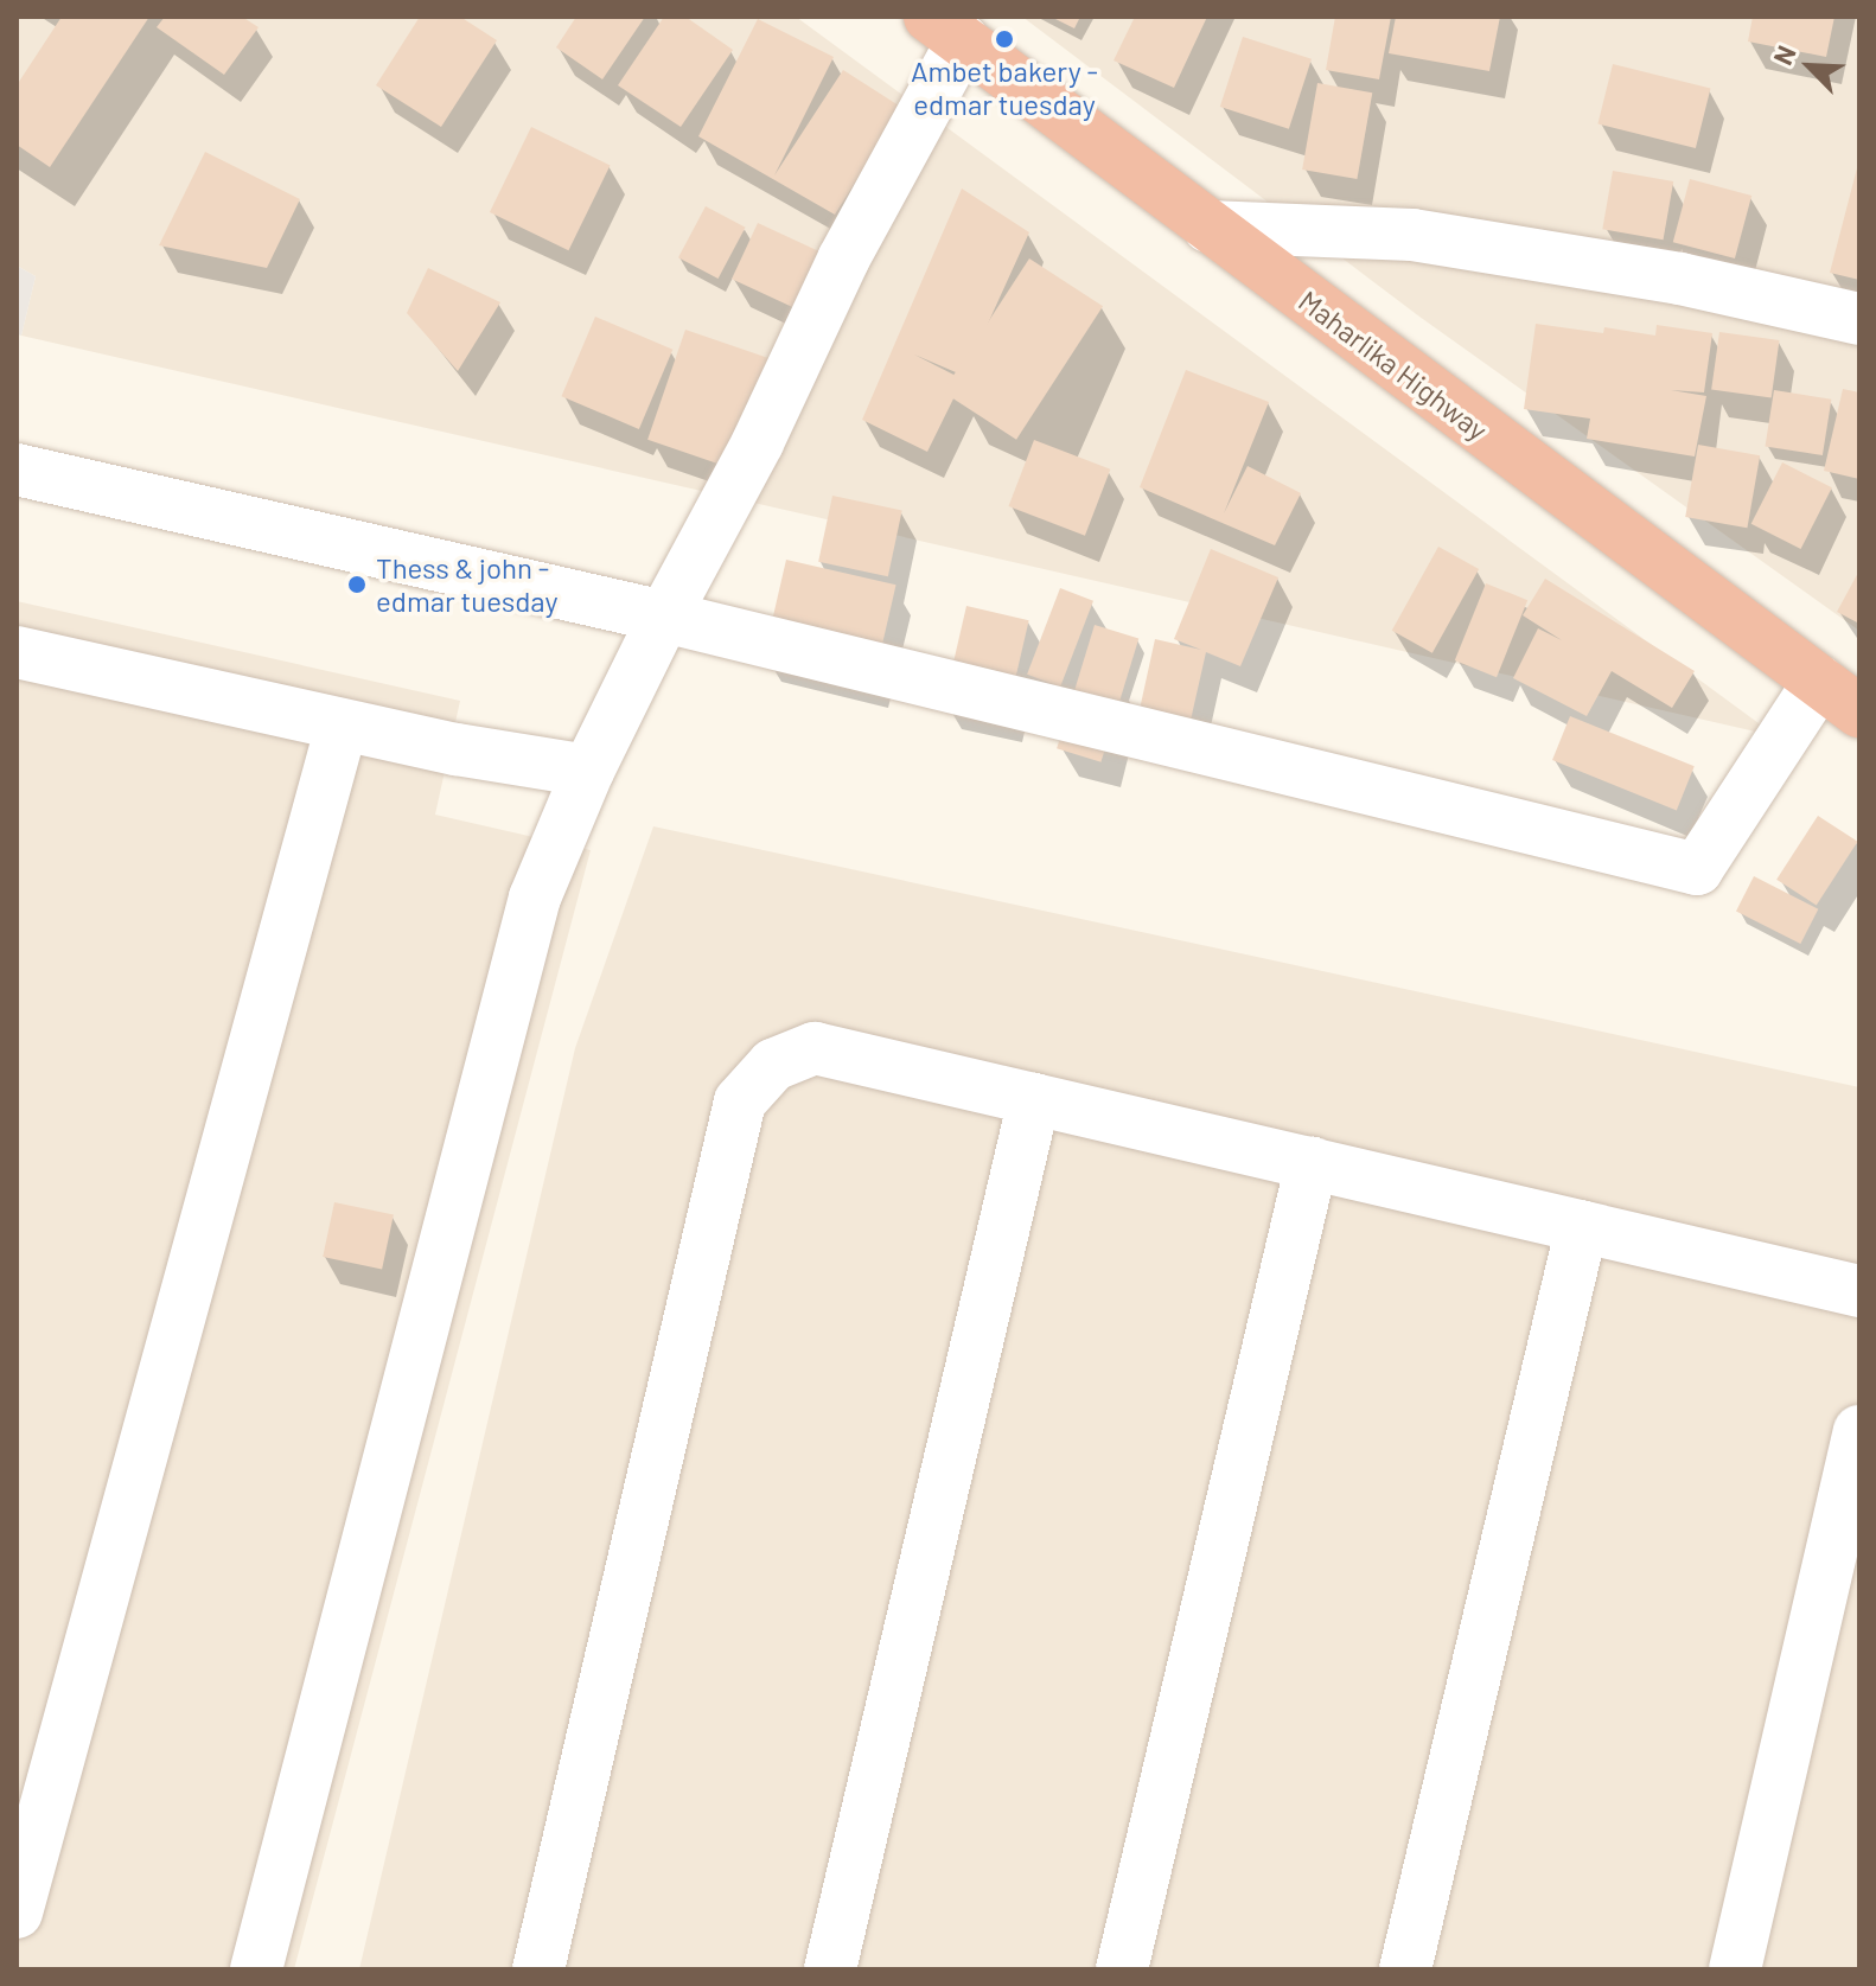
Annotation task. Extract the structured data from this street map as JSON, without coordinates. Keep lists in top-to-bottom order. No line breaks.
{"streets":{"highway":["Maharlika Highway"]},"places":["Ambet bakery - edmar tuesday","Thess & john - edmar tuesday"],"north":"top left"}
